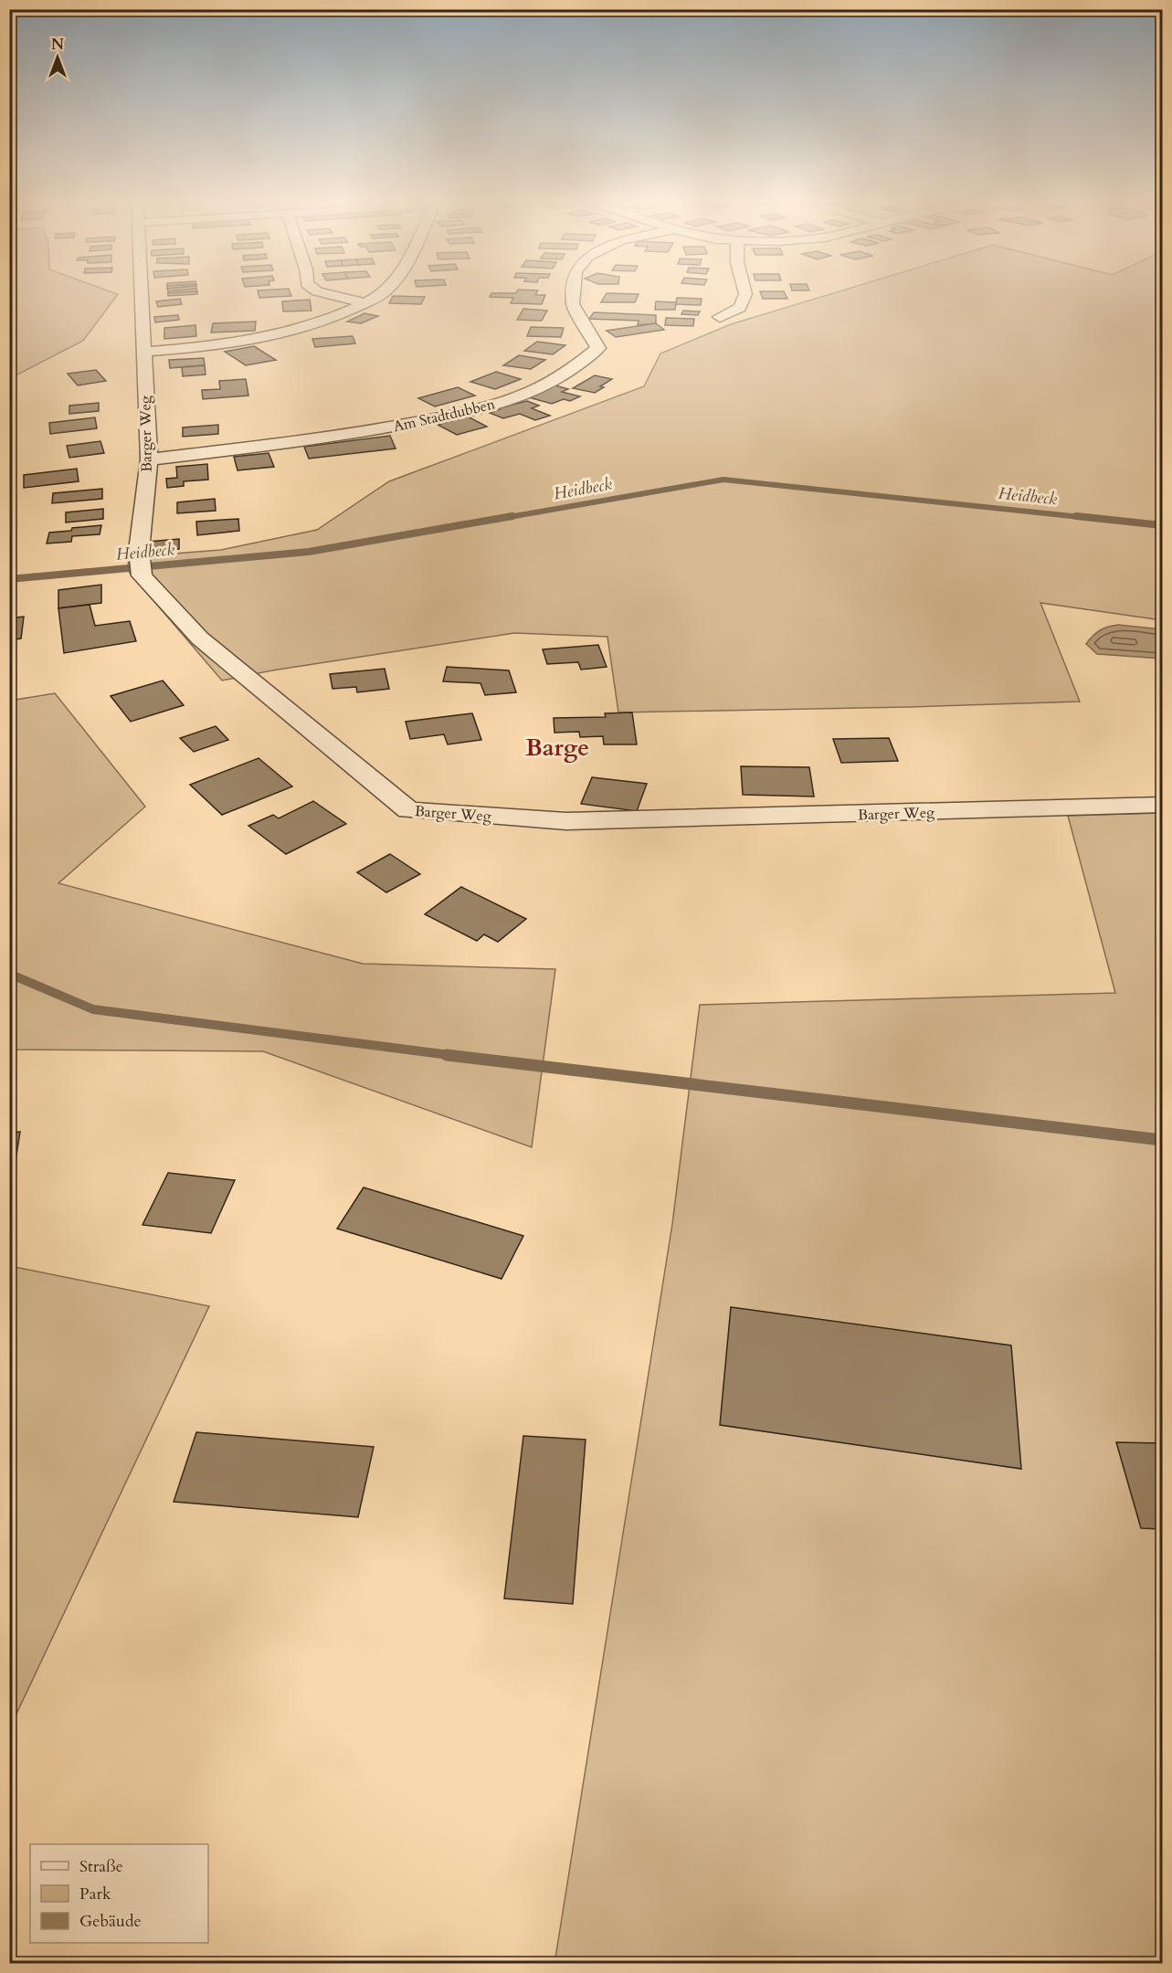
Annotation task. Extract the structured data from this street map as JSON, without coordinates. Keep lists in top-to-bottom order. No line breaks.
{"streets":{"street":["Am Stadtdubben","Barger Weg"]},"crossings":[["Am Stadtdubben","Barger Weg"]],"districts":["Barge"],"water":["Heidbeck"],"legend":["Straße","Park","Gebäude"],"north":"top"}
